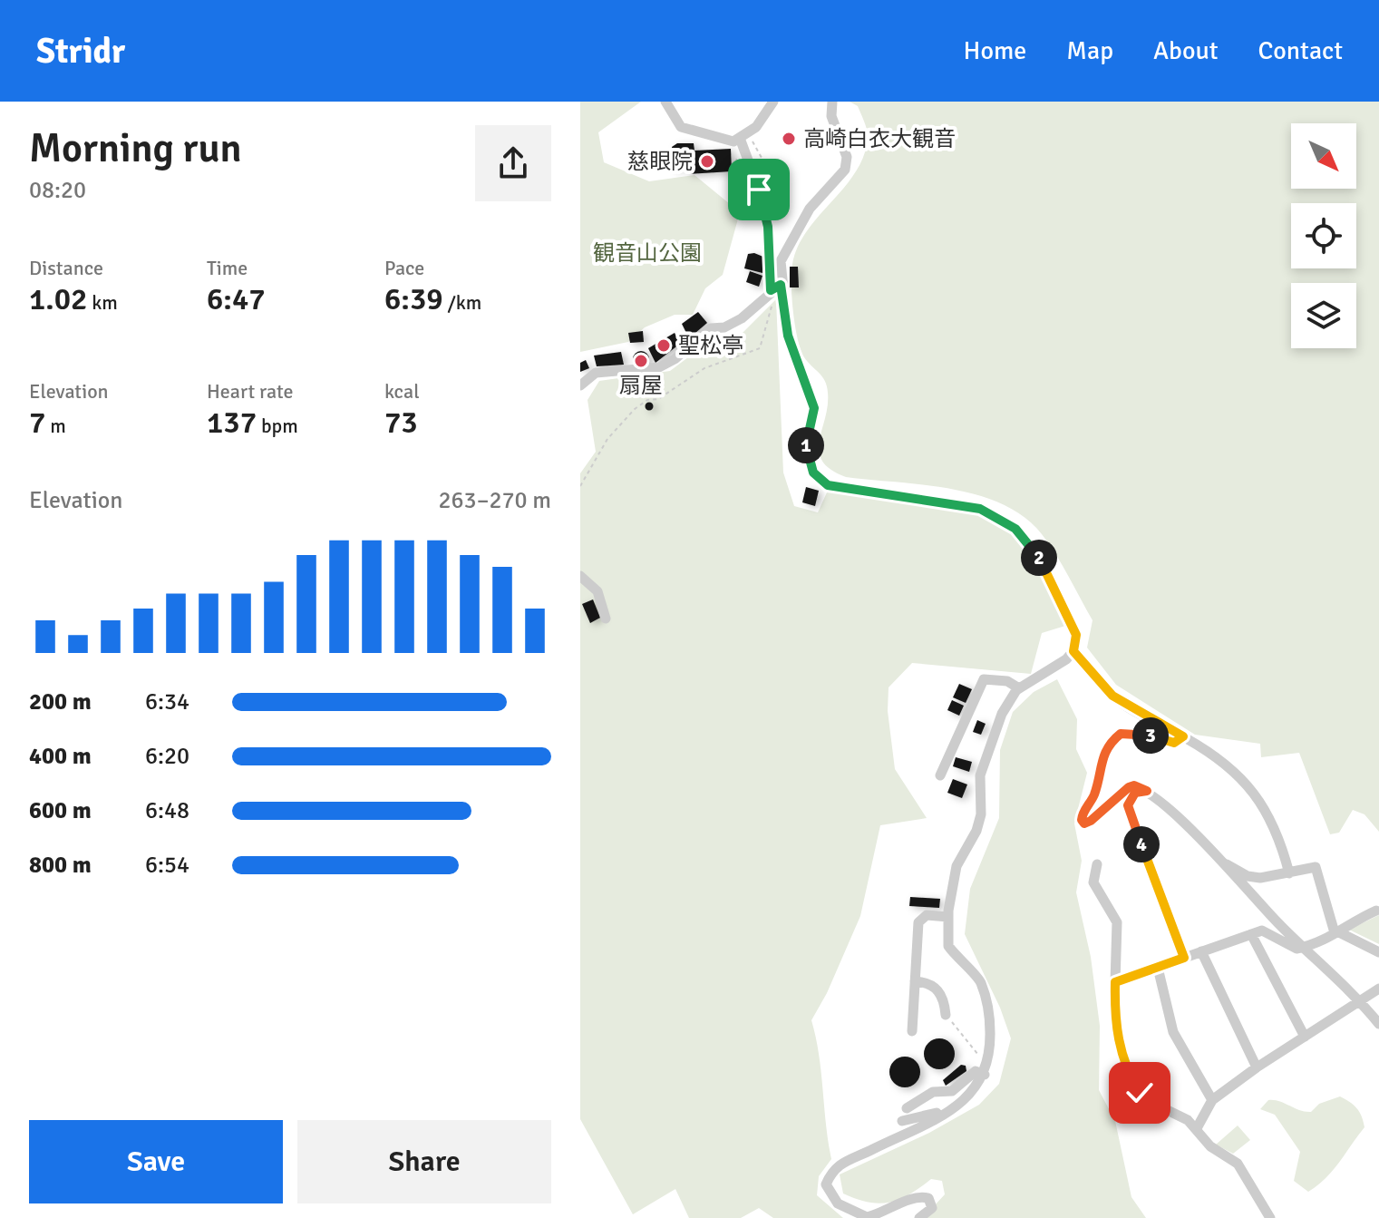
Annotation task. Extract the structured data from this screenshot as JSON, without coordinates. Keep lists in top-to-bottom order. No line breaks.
{"parks":["観音山公園"],"places":["高崎白衣大観音","慈眼院","聖松亭","扇屋"],"north":"bottom right","page":{"header":"Stridr","nav":["Home","Map","About","Contact"],"heading":["Morning run","08:20"],"stats":[["Distance","1.02 km"],["Time","6:47"],["Pace","6:39 /km"],["Elevation","7 m"],["Heart rate","137 bpm"],["kcal","73"]],"pins":["1","2","3","4"],"chart":["Elevation","263–270 m"],"list":[{"name":"200 m","note":"6:34"},{"name":"400 m","note":"6:20"},{"name":"600 m","note":"6:48"},{"name":"800 m","note":"6:54"}],"buttons":["Save","Share"]}}
